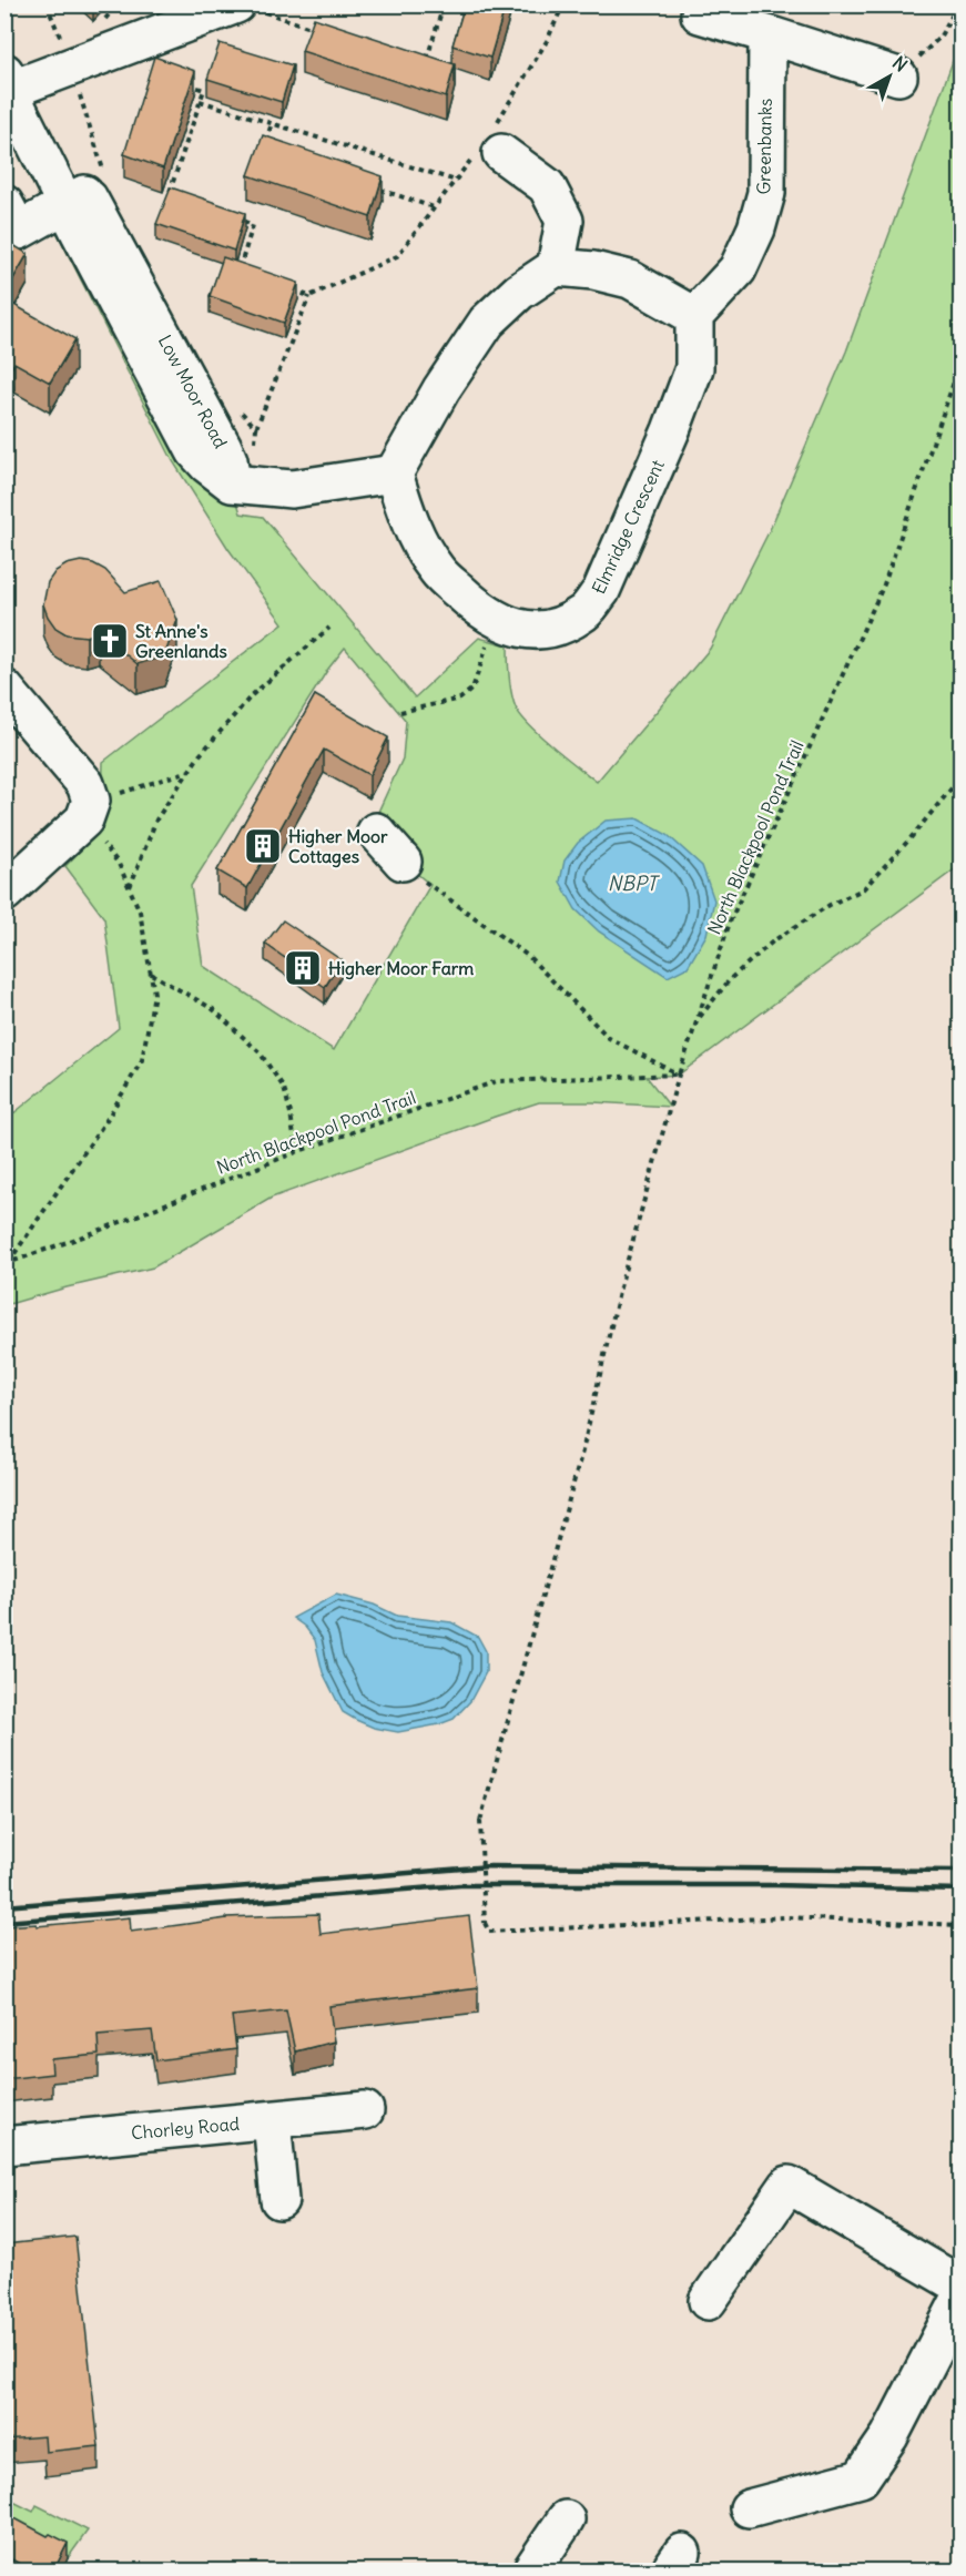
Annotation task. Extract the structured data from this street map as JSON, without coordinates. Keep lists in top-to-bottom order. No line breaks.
{"streets":{"street":["Greenbanks","Low Moor Road","Elmridge Crescent","Chorley Road"],"path":["North Blackpool Pond Trail"]},"crossings":[["Greenbanks","Elmridge Crescent"],["Low Moor Road","Elmridge Crescent"]],"water":["NBPT"],"places":{"church":["St Anne's Greenlands"],"building":["Higher Moor Cottages","Higher Moor Farm"]},"north":"top right"}
